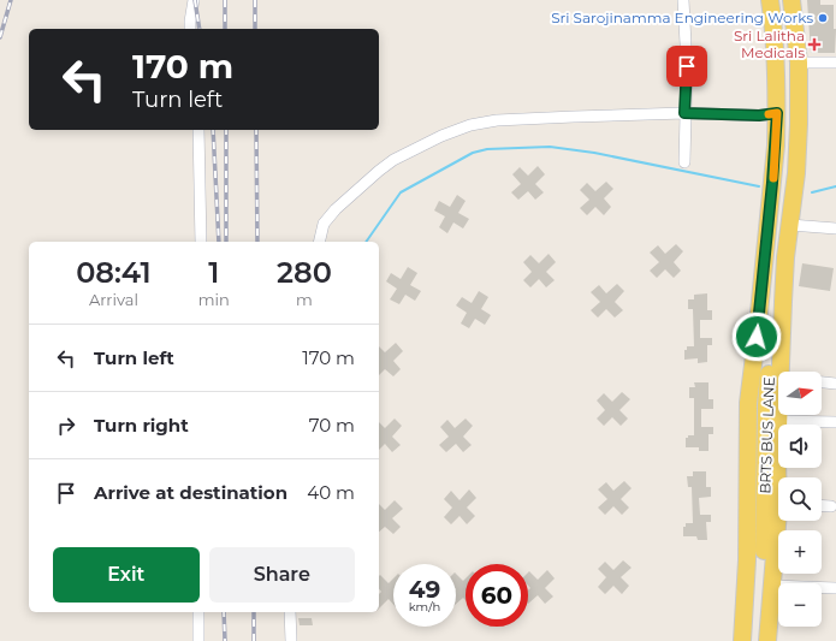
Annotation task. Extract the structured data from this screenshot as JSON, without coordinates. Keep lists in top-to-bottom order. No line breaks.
{"streets":{"main road":["BRTS BUS LANE"]},"places":{"other":["Sri Sarojinamma Engineering Works"],"health":["Sri Lalitha Medicals"]},"north":"right","page":{"turn":["170 m","Turn left"],"eta":["08:41","Arrival","1","min","280","m"],"list":[{"name":"Turn left","value":"170 m"},{"name":"Turn right","value":"70 m"},{"name":"Arrive at destination","value":"40 m"}],"map_buttons":["+","−"],"buttons":["Exit","Share"],"speed":"49 km/h","limit":"60"}}
